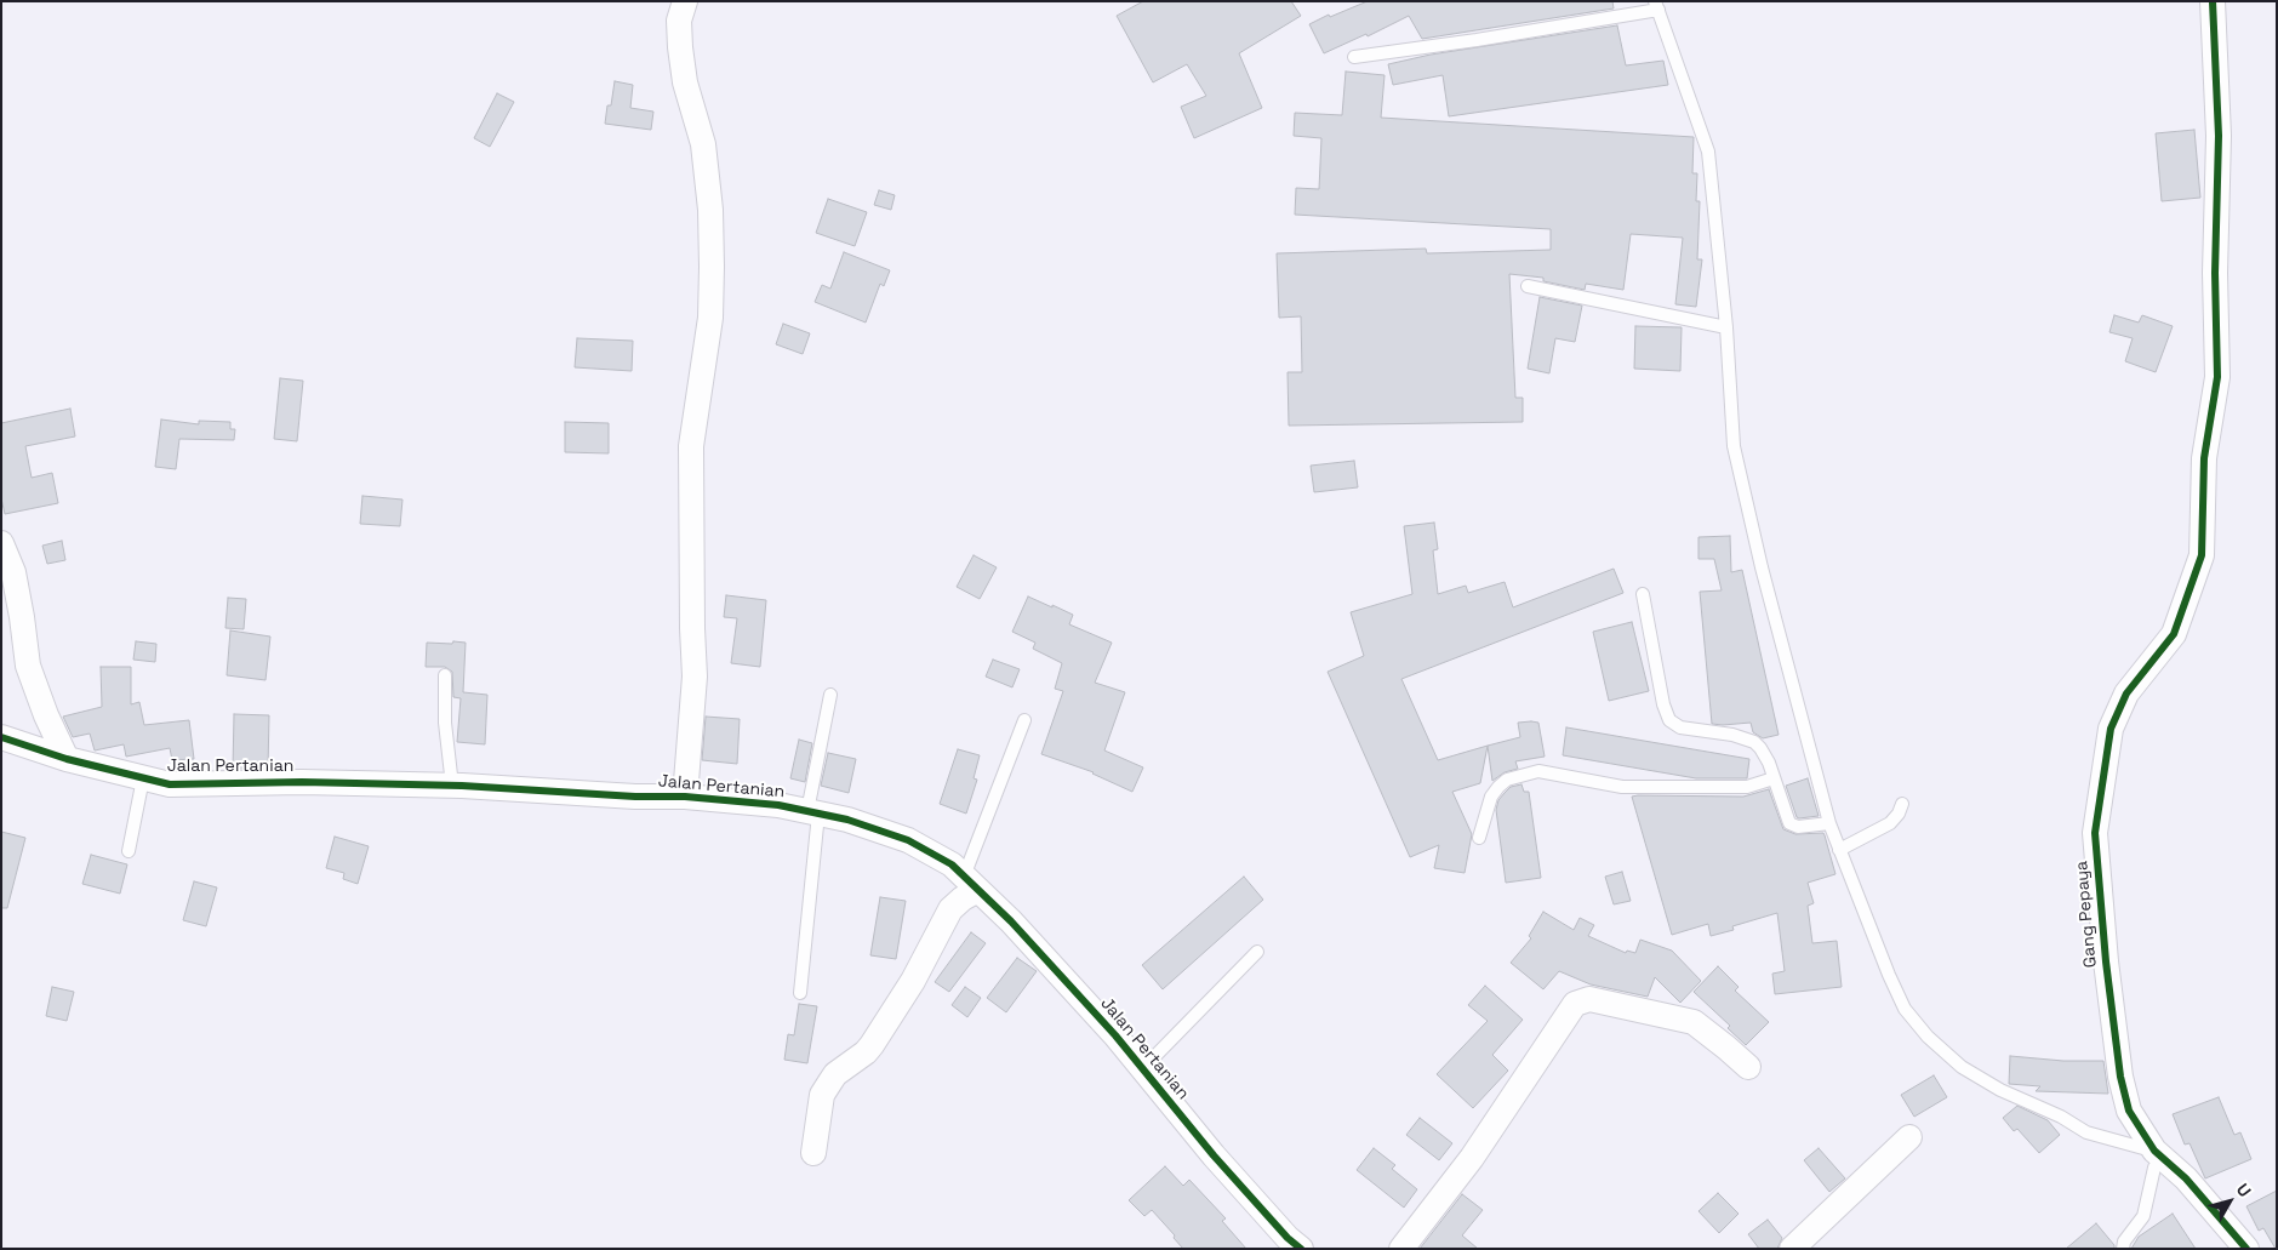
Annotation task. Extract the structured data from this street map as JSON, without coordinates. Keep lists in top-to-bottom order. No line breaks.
{"streets":{"street":["Jalan Pertanian","Gang Pepaya"]},"north":"top right"}
